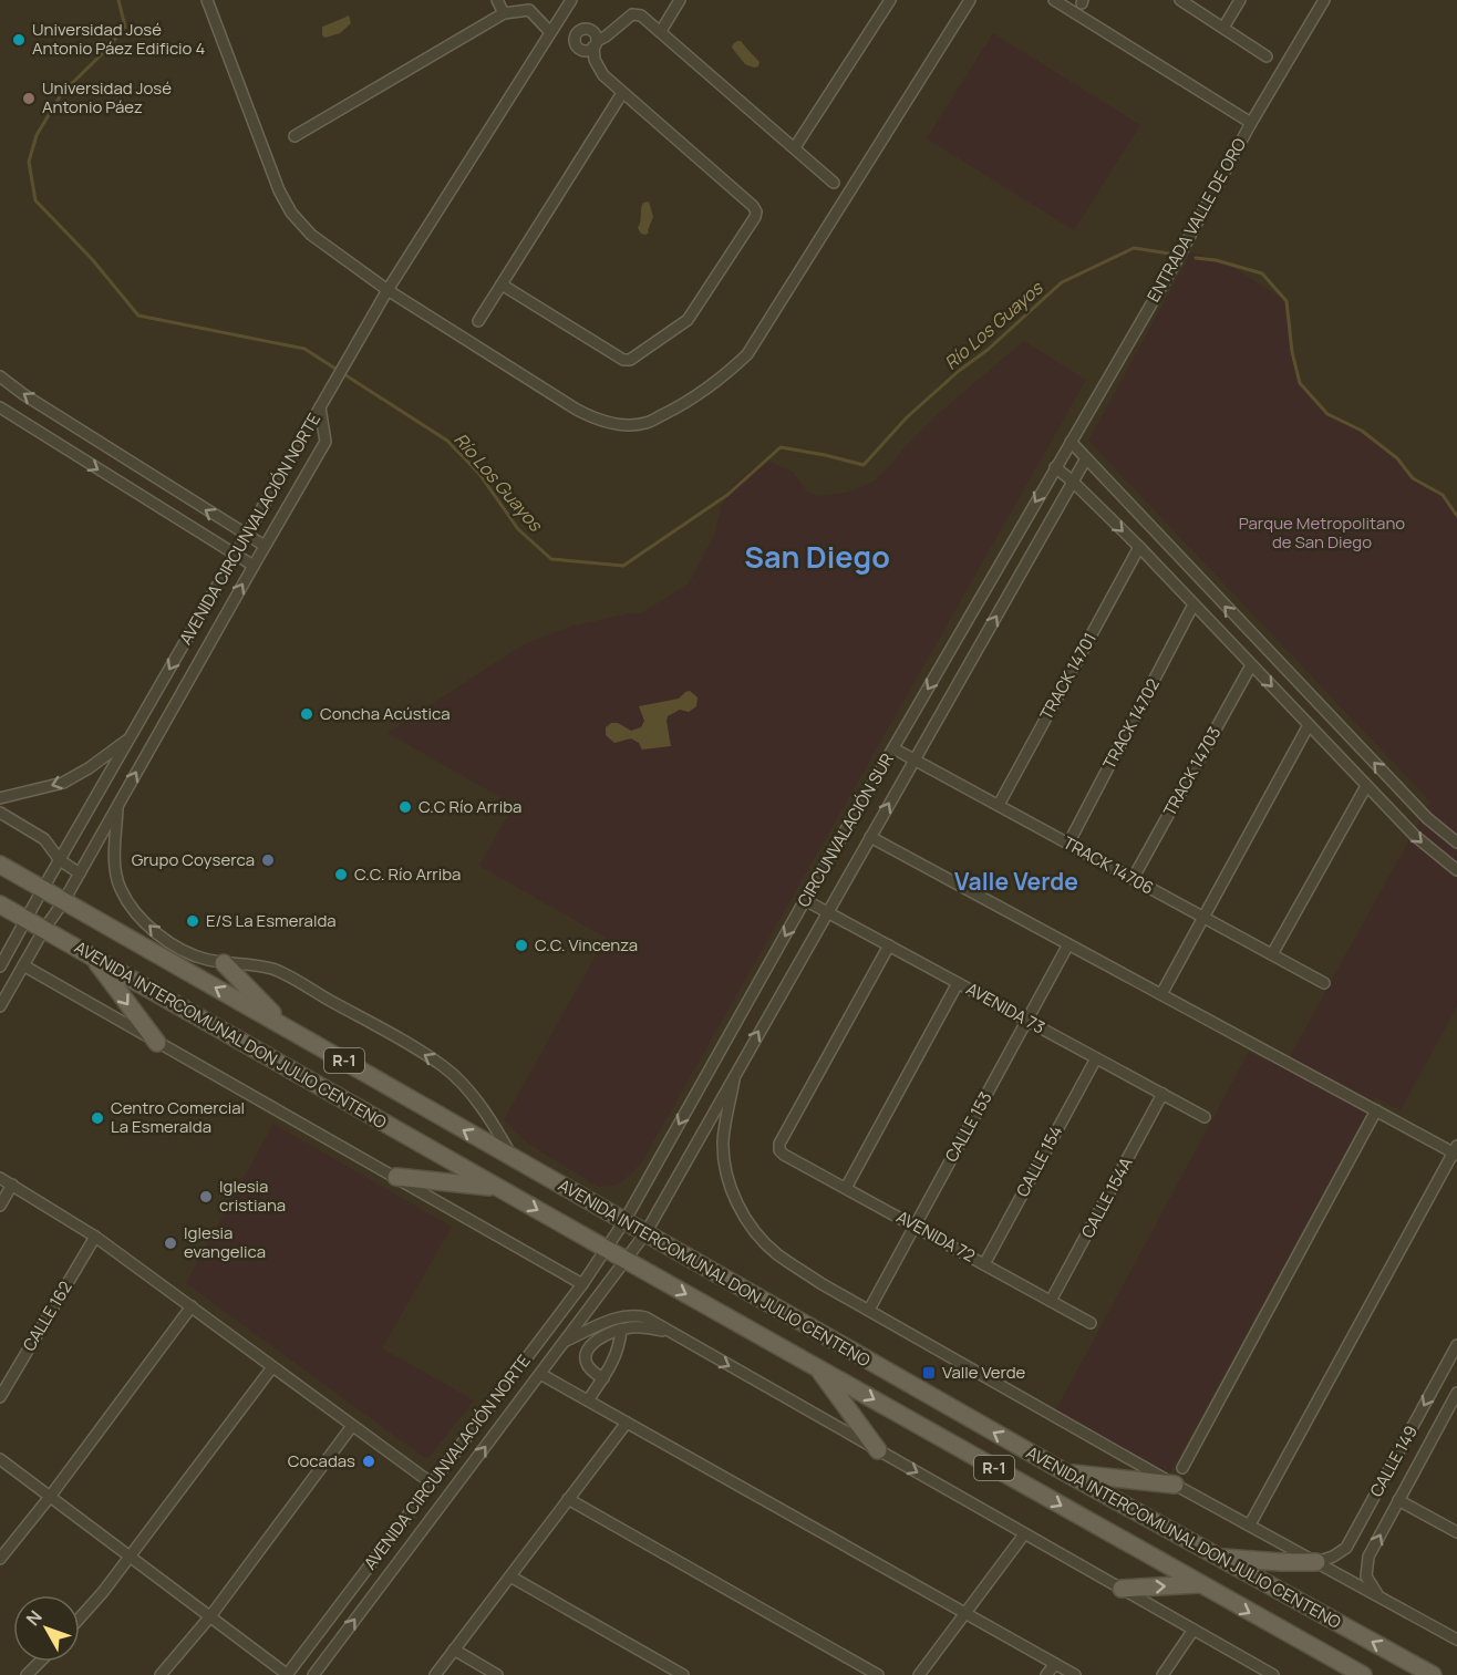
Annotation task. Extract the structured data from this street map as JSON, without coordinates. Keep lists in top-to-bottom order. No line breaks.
{"streets":{"main road":["AVENIDA INTERCOMUNAL DON JULIO CENTENO","R-1"],"street":["ENTRADA VALLE DE ORO","AVENIDA CIRCUNVALACIÓN NORTE","TRACK 14701","TRACK 14702","TRACK 14703","CIRCUNVALACIÓN SUR","TRACK 14706","AVENIDA 73","CALLE 153","CALLE 154","CALLE 154A","AVENIDA 72","CALLE 162","CALLE 149"]},"crossings":[["ENTRADA VALLE DE ORO","CIRCUNVALACIÓN SUR"],["AVENIDA CIRCUNVALACIÓN NORTE","CIRCUNVALACIÓN SUR"],["AVENIDA CIRCUNVALACIÓN NORTE","AVENIDA INTERCOMUNAL DON JULIO CENTENO"],["TRACK 14701","TRACK 14706"],["TRACK 14702","TRACK 14706"],["TRACK 14703","TRACK 14706"],["CIRCUNVALACIÓN SUR","TRACK 14706"],["CIRCUNVALACIÓN SUR","AVENIDA 73"],["CIRCUNVALACIÓN SUR","AVENIDA INTERCOMUNAL DON JULIO CENTENO"],["AVENIDA 73","CALLE 153"],["AVENIDA 73","CALLE 154"],["AVENIDA 73","CALLE 154A"],["AVENIDA 73","AVENIDA 72"],["CALLE 153","AVENIDA 72"],["CALLE 154","AVENIDA 72"],["CALLE 154A","AVENIDA 72"]],"districts":["San Diego","Valle Verde"],"water":["Río Los Guayos"],"parks":["Parque Metropolitano de San Diego"],"places":{"other":["Universidad José Antonio Páez Edificio 4","Universidad José Antonio Páez","Concha Acústica","C.C Río Arriba","Grupo Coyserca","C.C. Río Arriba","E/S La Esmeralda","C.C. Vincenza","Centro Comercial La Esmeralda","Iglesia cristiana","Iglesia evangelica","Cocadas"],"transit":["Valle Verde"]},"north":"top left"}
